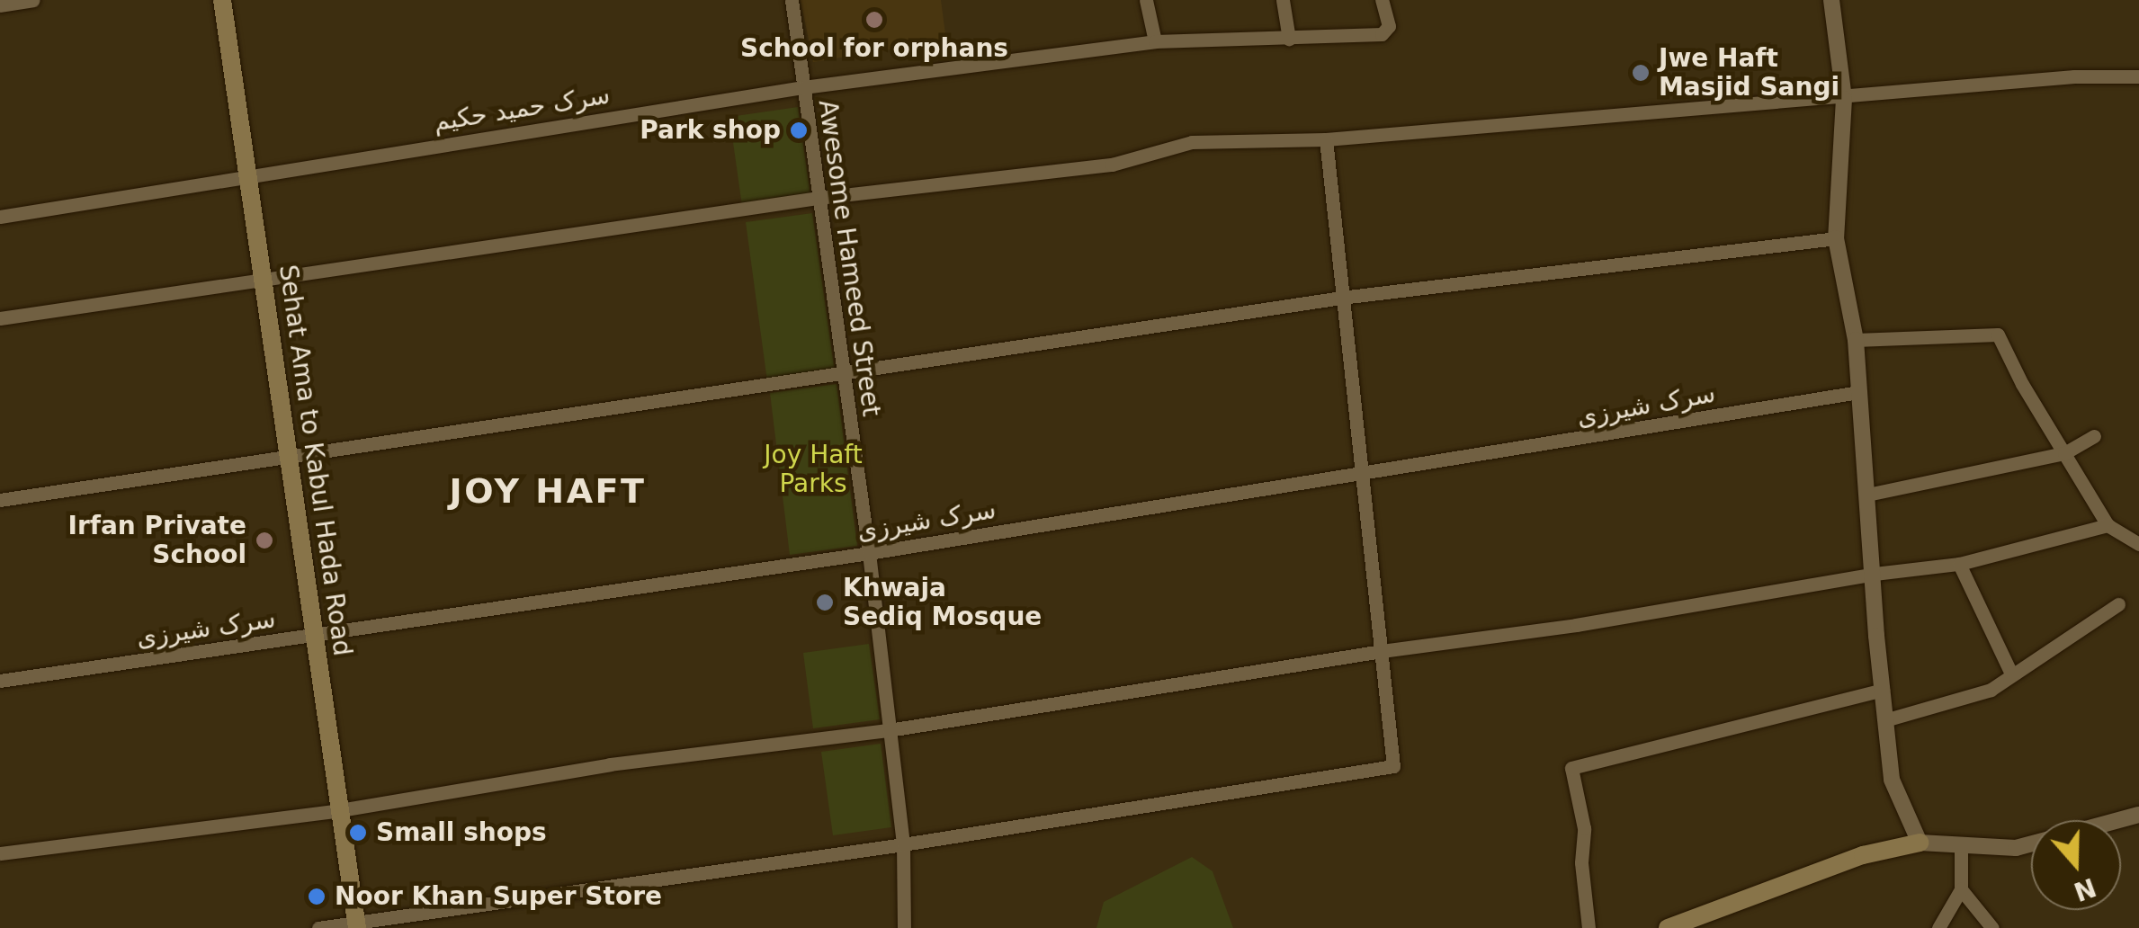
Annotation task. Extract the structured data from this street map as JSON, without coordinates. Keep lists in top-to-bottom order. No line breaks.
{"streets":{"main road":["Sehat Ama to Kabul Hada Road"],"street":["سرک حمید حکیم","Awesome Hameed Street","سرک شیرزی"]},"crossings":[["سرک حمید حکیم","Awesome Hameed Street"],["سرک حمید حکیم","Sehat Ama to Kabul Hada Road"],["Awesome Hameed Street","سرک شیرزی"],["سرک شیرزی","Sehat Ama to Kabul Hada Road"]],"districts":["JOY HAFT"],"parks":["Joy Haft Parks"],"places":["School for orphans","Jwe Haft Masjid Sangi","Park shop","Irfan Private School","Khwaja Sediq Mosque","Small shops","Noor Khan Super Store"],"north":"bottom"}
